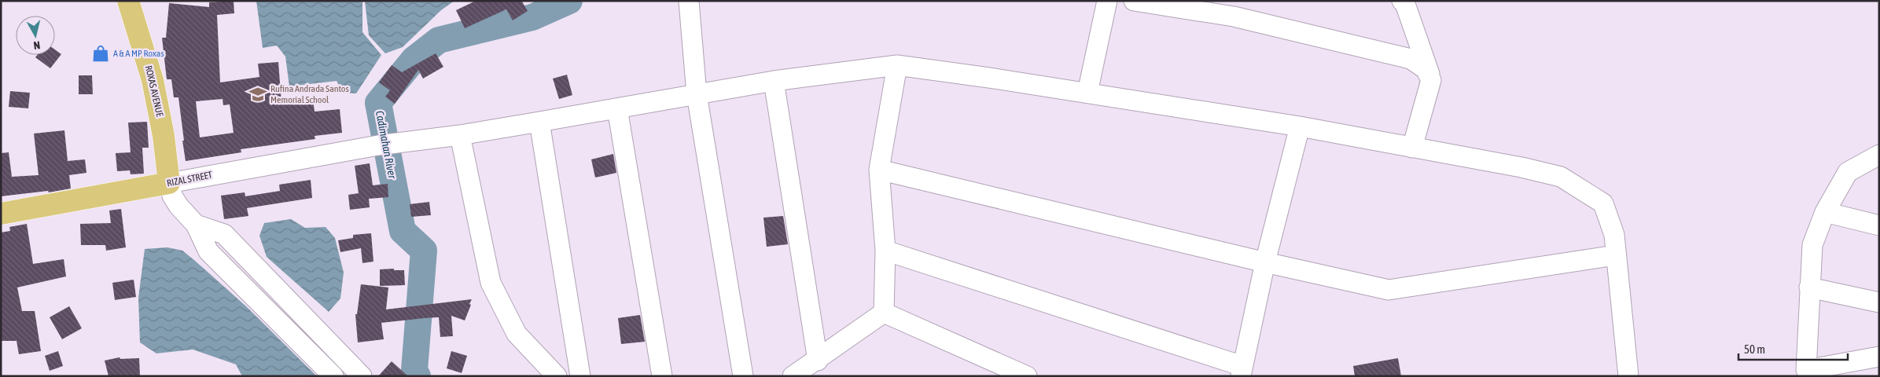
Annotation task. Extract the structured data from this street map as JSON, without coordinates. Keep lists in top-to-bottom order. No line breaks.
{"streets":{"main road":["ROXAS AVENUE","RIZAL STREET"]},"crossings":[["ROXAS AVENUE","RIZAL STREET"]],"water":["Cadimahan River"],"places":{"shop":["A & A MP Roxas"],"school or university":["Rufina Andrada Santos Memorial School"]},"scale_bar":"50 m","north":"bottom"}
